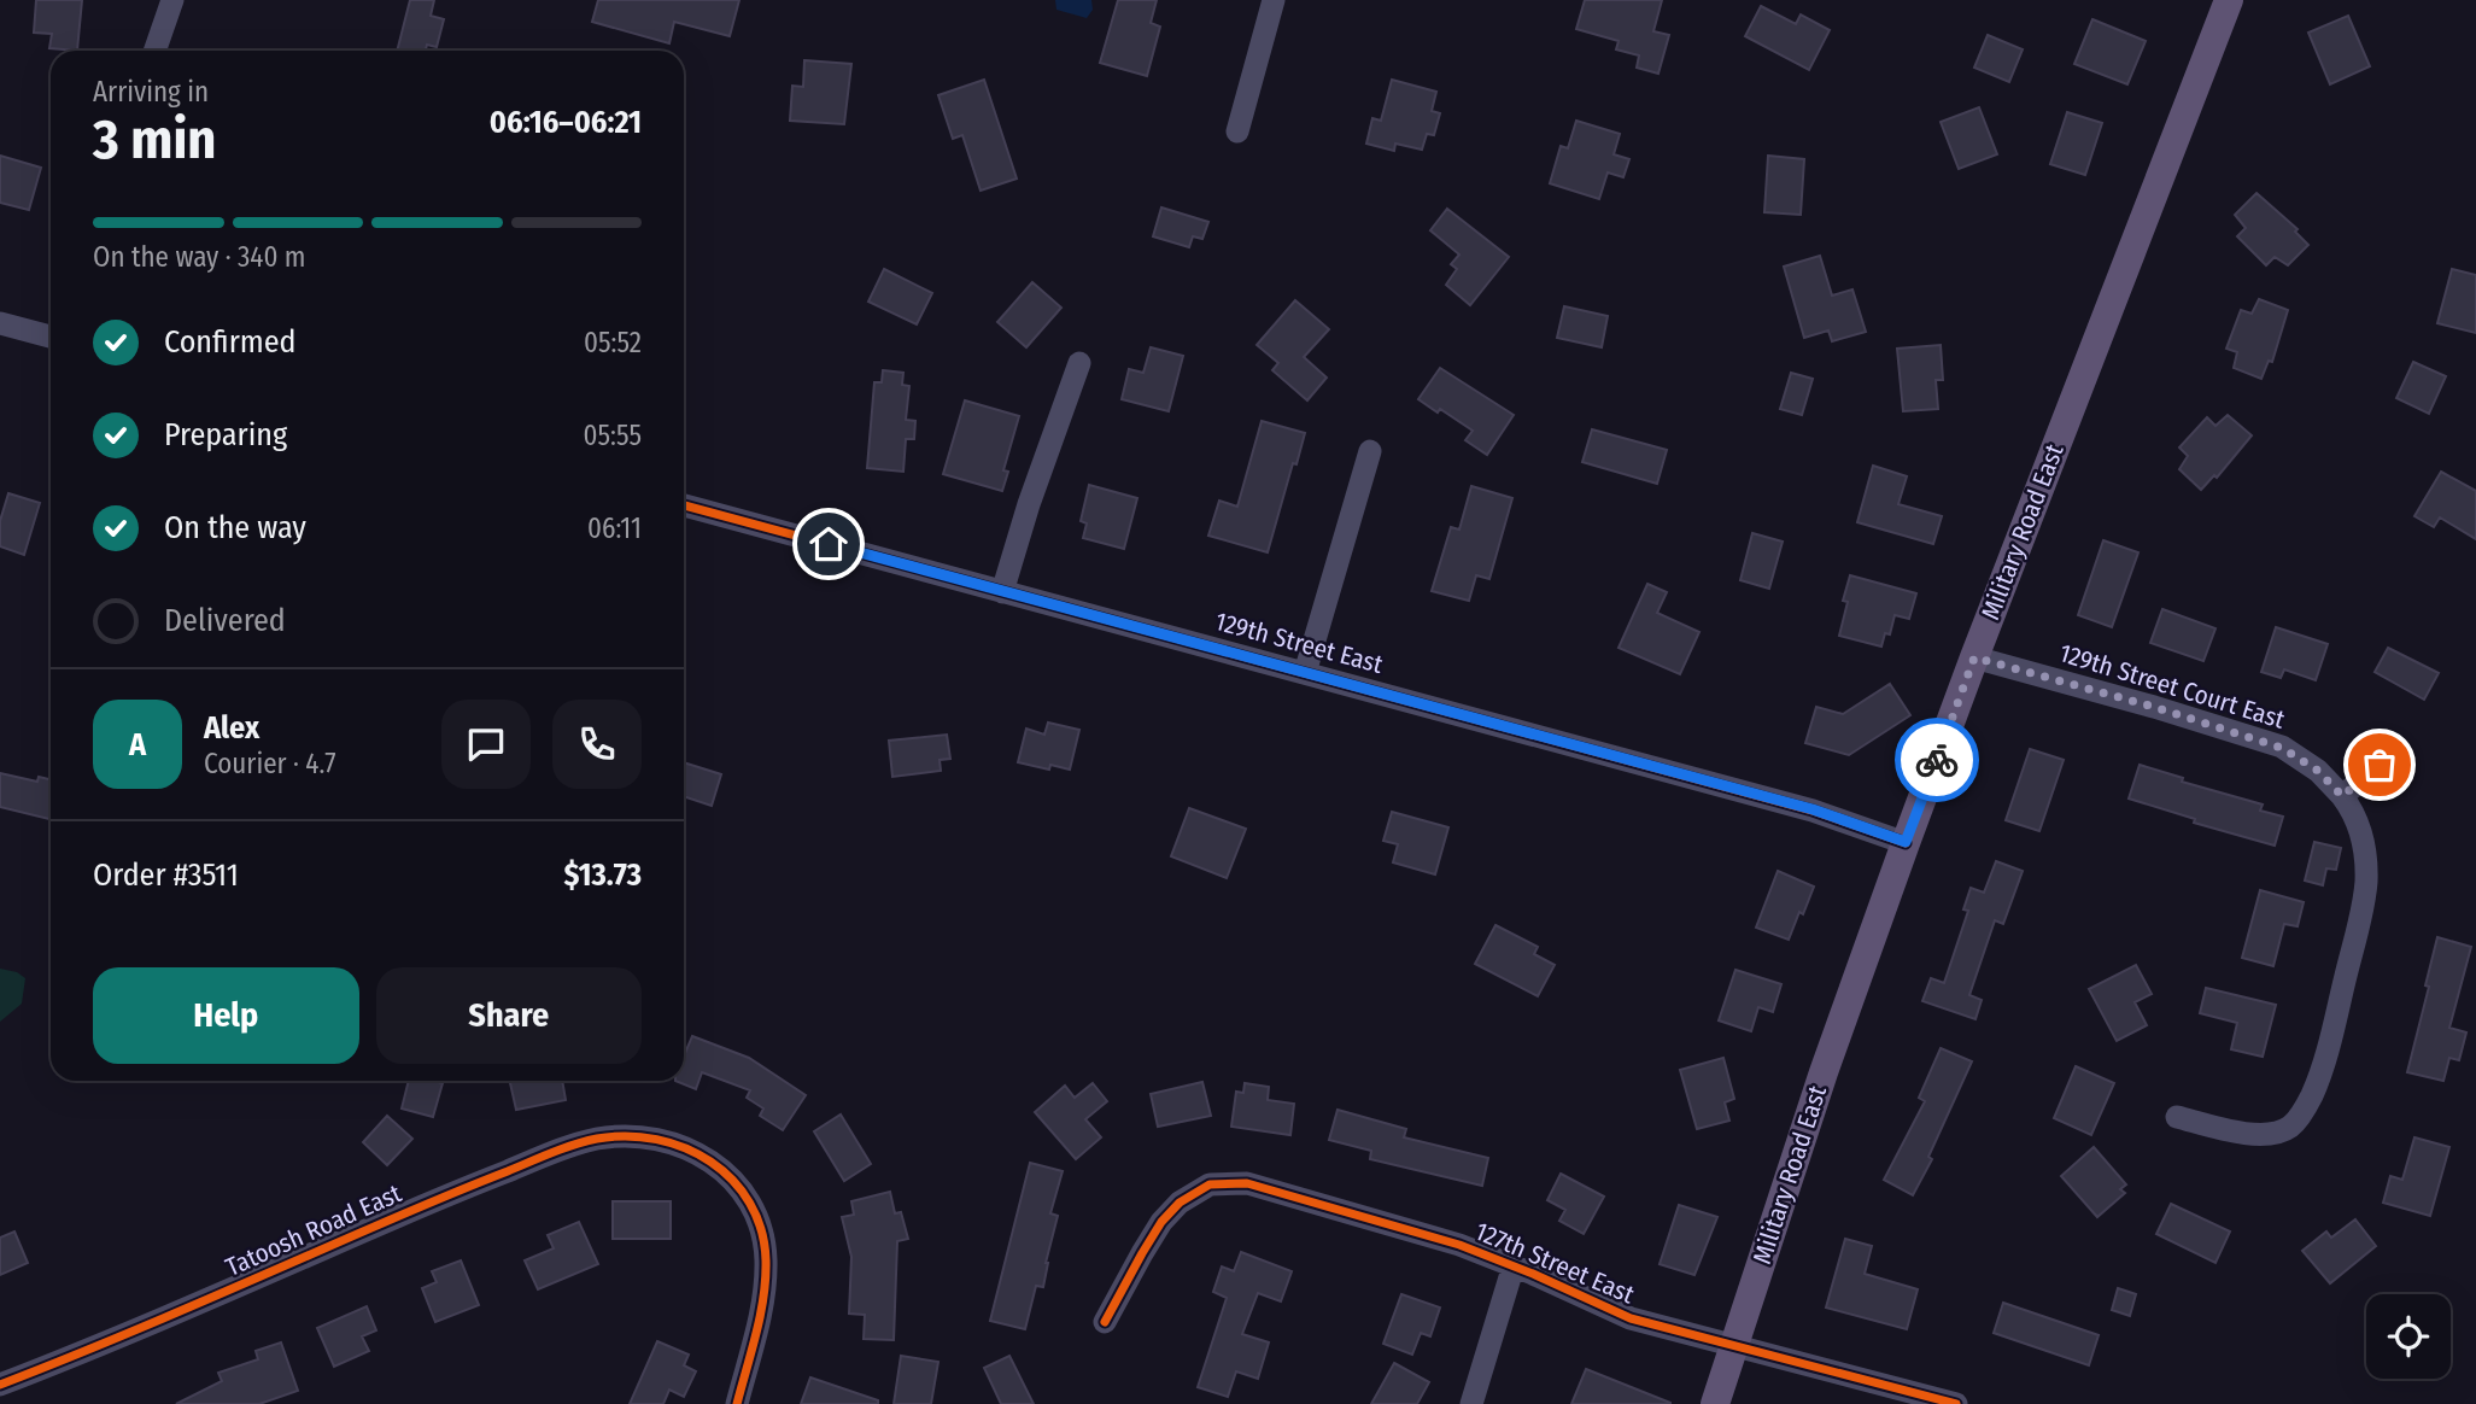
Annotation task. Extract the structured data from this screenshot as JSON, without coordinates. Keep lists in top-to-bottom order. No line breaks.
{"streets":{"main road":["Military Road East"],"street":["129th Street East","129th Street Court East","Tatoosh Road East","127th Street East"]},"crossings":[["Military Road East","129th Street East"],["Military Road East","129th Street Court East"],["Military Road East","127th Street East"]],"page":{"heading":["3 min","Arriving in","06:16–06:21"],"panel":["Alex","Courier · 4.7","Order #3511","$13.73"],"bar":"On the way · 340 m","list":[["Confirmed","05:52"],["Preparing","05:55"],["On the way","06:11"],"Delivered"],"round":"A","buttons":["Help","Share"]}}
